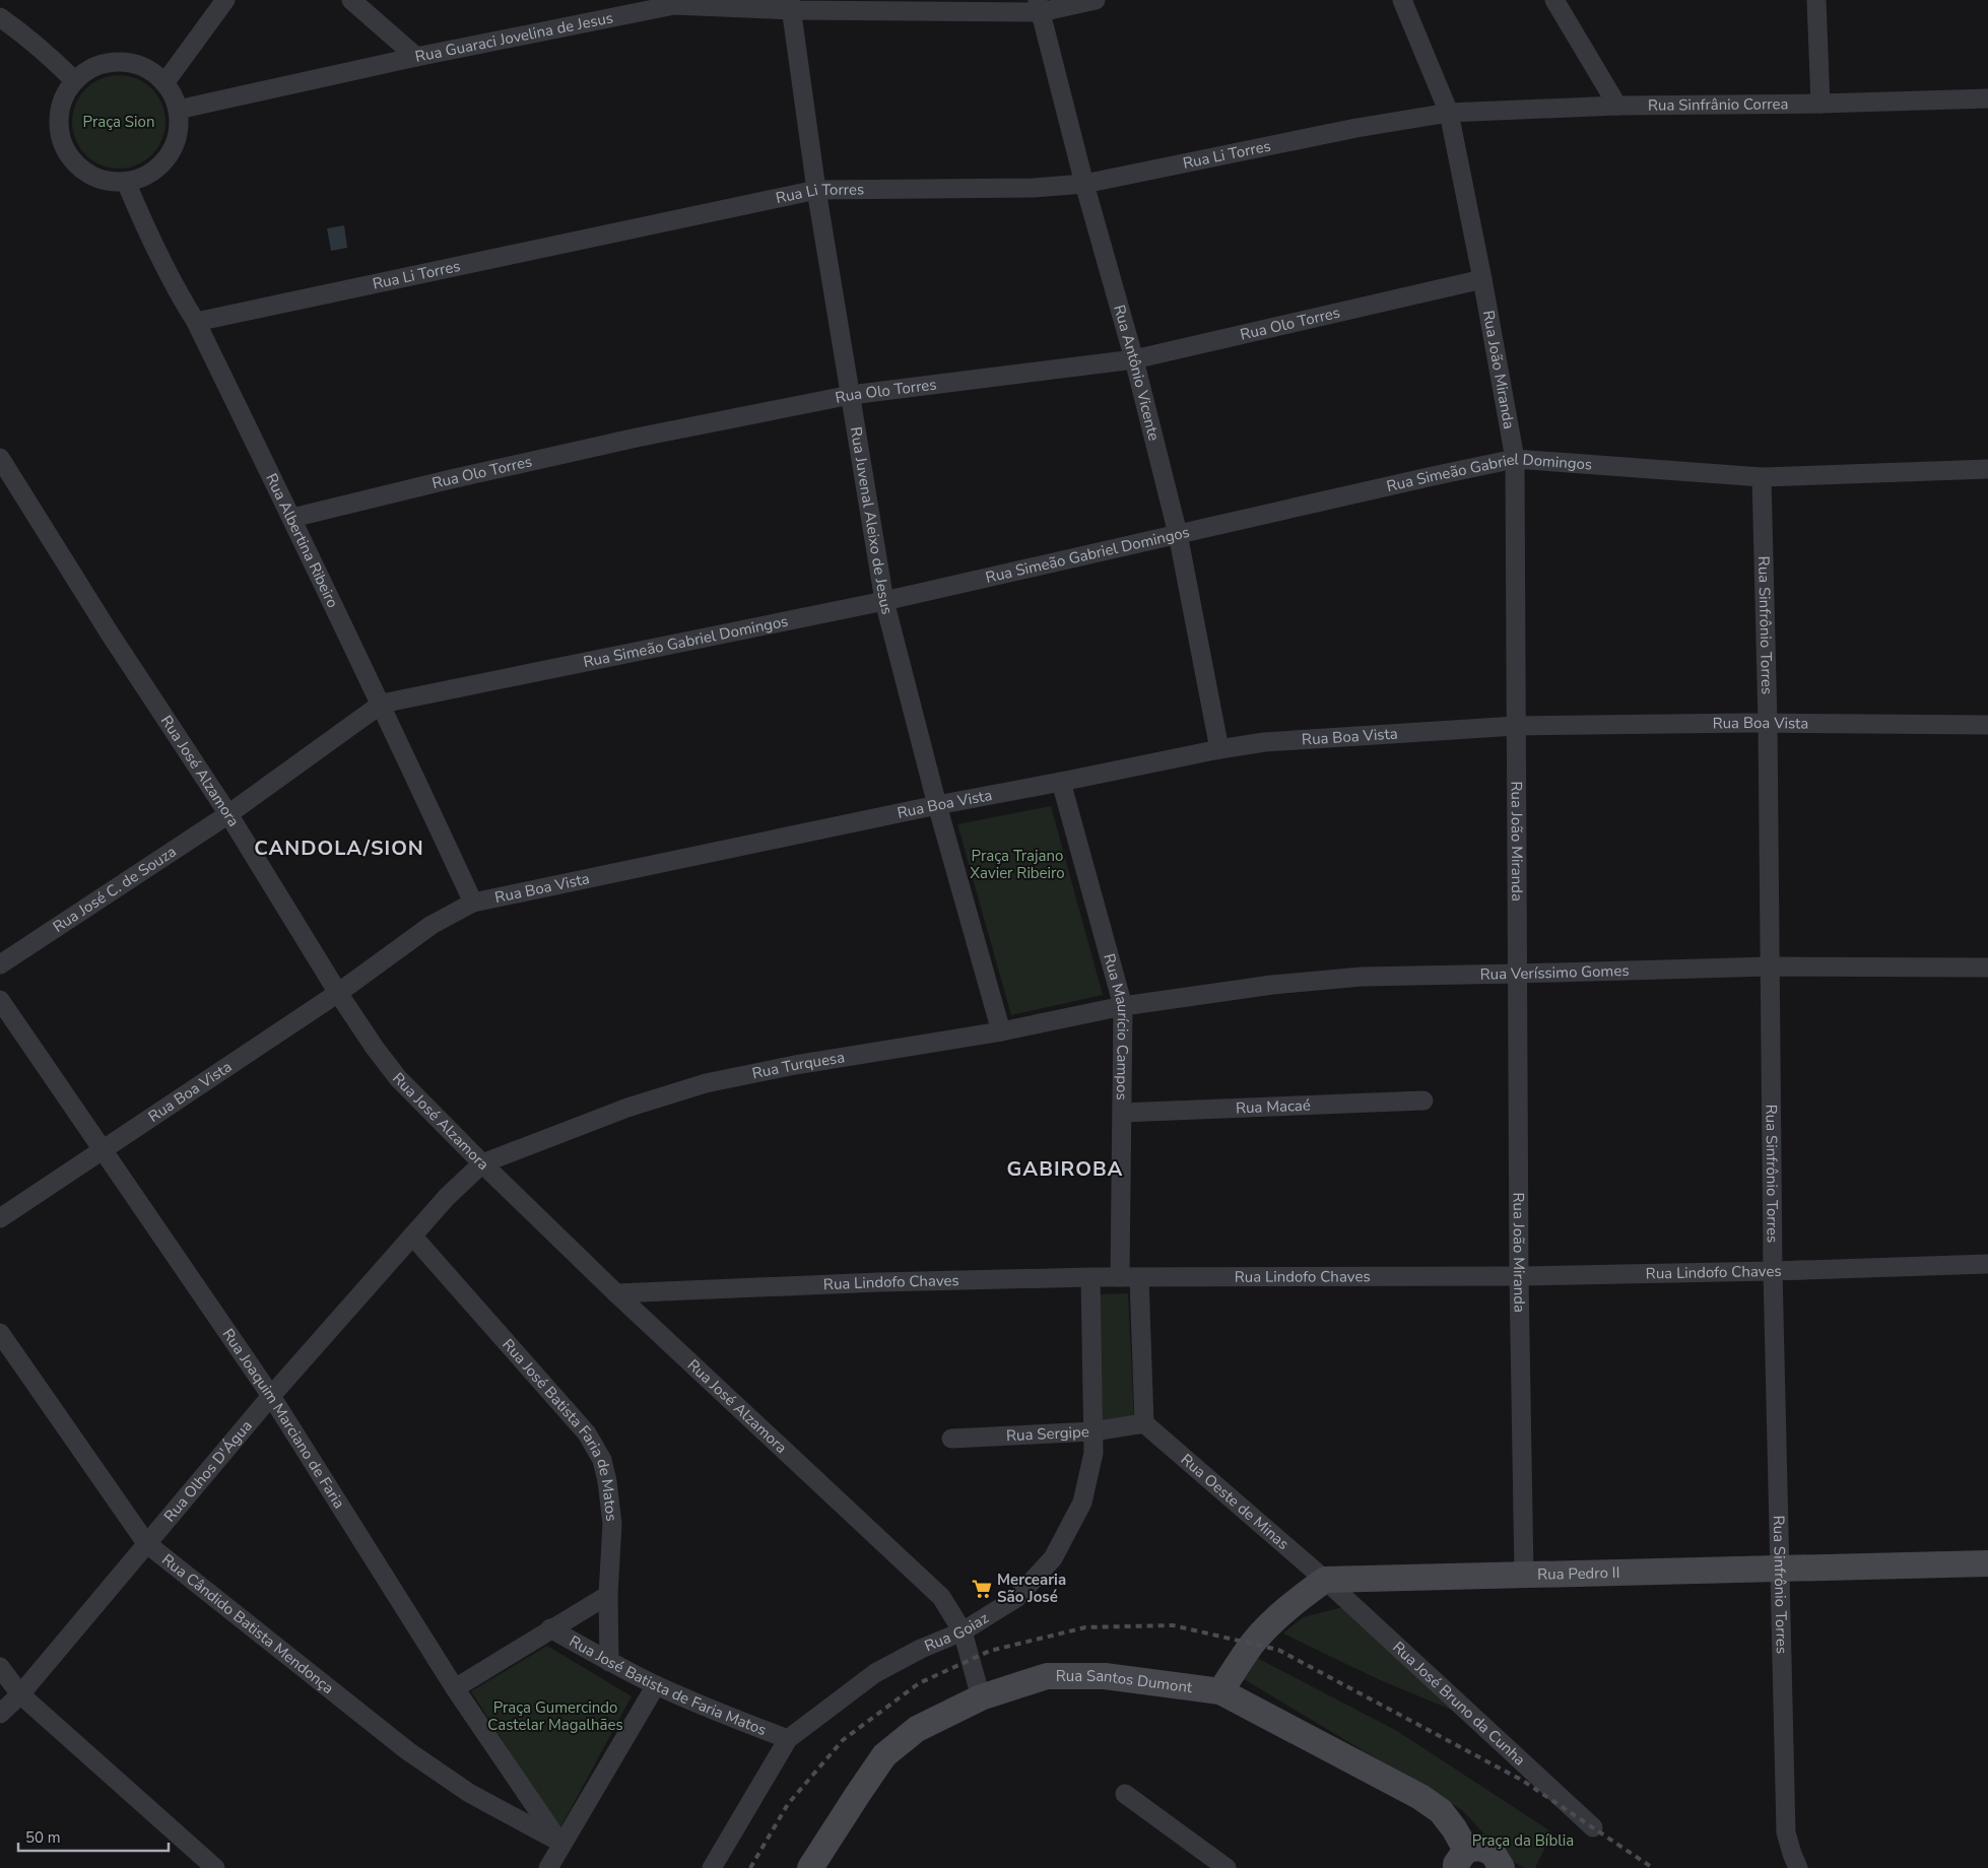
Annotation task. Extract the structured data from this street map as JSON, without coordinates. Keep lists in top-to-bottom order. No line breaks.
{"streets":{"main road":["Rua Pedro II","Rua Santos Dumont"],"street":["Rua Guaraci Jovelina de Jesus","Rua Sinfrânio Correa","Rua Li Torres","Rua Olo Torres","Rua João Miranda","Rua Antônio Vicente","Rua Simeão Gabriel Domingos","Rua Juvenal Aleixo de Jesus","Rua Albertina Ribeiro","Rua Sinfrônio Torres","Rua Boa Vista","Rua José Alzamora","Rua José C. de Souza","Rua Veríssimo Gomes","Rua Maurício Campos","Rua Turquesa","Rua Macaé","Rua Lindofo Chaves","Rua Joaquim Marciano de Faria","Rua José Batista Faria de Matos","Rua Sergipe","Rua Olhos D'Água","Rua Oeste de Minas","Rua Cândido Batista Mendonça","Rua Goiaz","Rua José Batista de Faria Matos","Rua José Bruno da Cunha"]},"crossings":[["Rua Guaraci Jovelina de Jesus","Rua Antônio Vicente"],["Rua Guaraci Jovelina de Jesus","Rua Juvenal Aleixo de Jesus"],["Rua Guaraci Jovelina de Jesus","Rua Albertina Ribeiro"],["Rua Sinfrânio Correa","Rua Li Torres"],["Rua Sinfrânio Correa","Rua João Miranda"],["Rua Li Torres","Rua João Miranda"],["Rua Li Torres","Rua Antônio Vicente"],["Rua Li Torres","Rua Juvenal Aleixo de Jesus"],["Rua Li Torres","Rua Albertina Ribeiro"],["Rua Olo Torres","Rua João Miranda"],["Rua Olo Torres","Rua Antônio Vicente"],["Rua Olo Torres","Rua Juvenal Aleixo de Jesus"],["Rua Olo Torres","Rua Albertina Ribeiro"],["Rua João Miranda","Rua Simeão Gabriel Domingos"],["Rua João Miranda","Rua Boa Vista"],["Rua João Miranda","Rua Veríssimo Gomes"],["Rua João Miranda","Rua Lindofo Chaves"],["Rua João Miranda","Rua Pedro II"],["Rua Antônio Vicente","Rua Simeão Gabriel Domingos"],["Rua Antônio Vicente","Rua Boa Vista"],["Rua Simeão Gabriel Domingos","Rua Juvenal Aleixo de Jesus"],["Rua Simeão Gabriel Domingos","Rua Albertina Ribeiro"],["Rua Simeão Gabriel Domingos","Rua Sinfrônio Torres"],["Rua Simeão Gabriel Domingos","Rua José Alzamora"],["Rua Simeão Gabriel Domingos","Rua José C. de Souza"],["Rua Juvenal Aleixo de Jesus","Rua Boa Vista"],["Rua Juvenal Aleixo de Jesus","Rua Turquesa"],["Rua Albertina Ribeiro","Rua Boa Vista"],["Rua Sinfrônio Torres","Rua Boa Vista"],["Rua Sinfrônio Torres","Rua Veríssimo Gomes"],["Rua Sinfrônio Torres","Rua Lindofo Chaves"],["Rua Sinfrônio Torres","Rua Pedro II"],["Rua Boa Vista","Rua José Alzamora"],["Rua Boa Vista","Rua Maurício Campos"],["Rua Boa Vista","Rua Joaquim Marciano de Faria"],["Rua José Alzamora","Rua José C. de Souza"],["Rua José Alzamora","Rua Turquesa"],["Rua José Alzamora","Rua Lindofo Chaves"],["Rua José Alzamora","Rua Olhos D'Água"],["Rua José Alzamora","Rua Goiaz"],["Rua José Alzamora","Rua Santos Dumont"],["Rua Veríssimo Gomes","Rua Maurício Campos"],["Rua Veríssimo Gomes","Rua Turquesa"],["Rua Maurício Campos","Rua Turquesa"],["Rua Maurício Campos","Rua Macaé"],["Rua Maurício Campos","Rua Lindofo Chaves"],["Rua Turquesa","Rua Olhos D'Água"],["Rua Lindofo Chaves","Rua Goiaz"],["Rua Joaquim Marciano de Faria","Rua Olhos D'Água"],["Rua Joaquim Marciano de Faria","Rua Cândido Batista Mendonça"],["Rua José Batista Faria de Matos","Rua Olhos D'Água"],["Rua José Batista Faria de Matos","Rua José Batista de Faria Matos"],["Rua Sergipe","Rua Oeste de Minas"],["Rua Sergipe","Rua Goiaz"],["Rua Olhos D'Água","Rua Cândido Batista Mendonça"],["Rua Oeste de Minas","Rua Pedro II"],["Rua Oeste de Minas","Rua José Bruno da Cunha"],["Rua Pedro II","Rua José Bruno da Cunha"],["Rua Goiaz","Rua José Batista de Faria Matos"]],"districts":["CANDOLA/SION","GABIROBA"],"parks":["Praça Sion","Praça Trajano Xavier Ribeiro","Praça Gumercindo Castelar Magalhães","Praça da Bíblia"],"places":{"supermarket":["Mercearia São José"]},"scale_bar":"50 m"}
